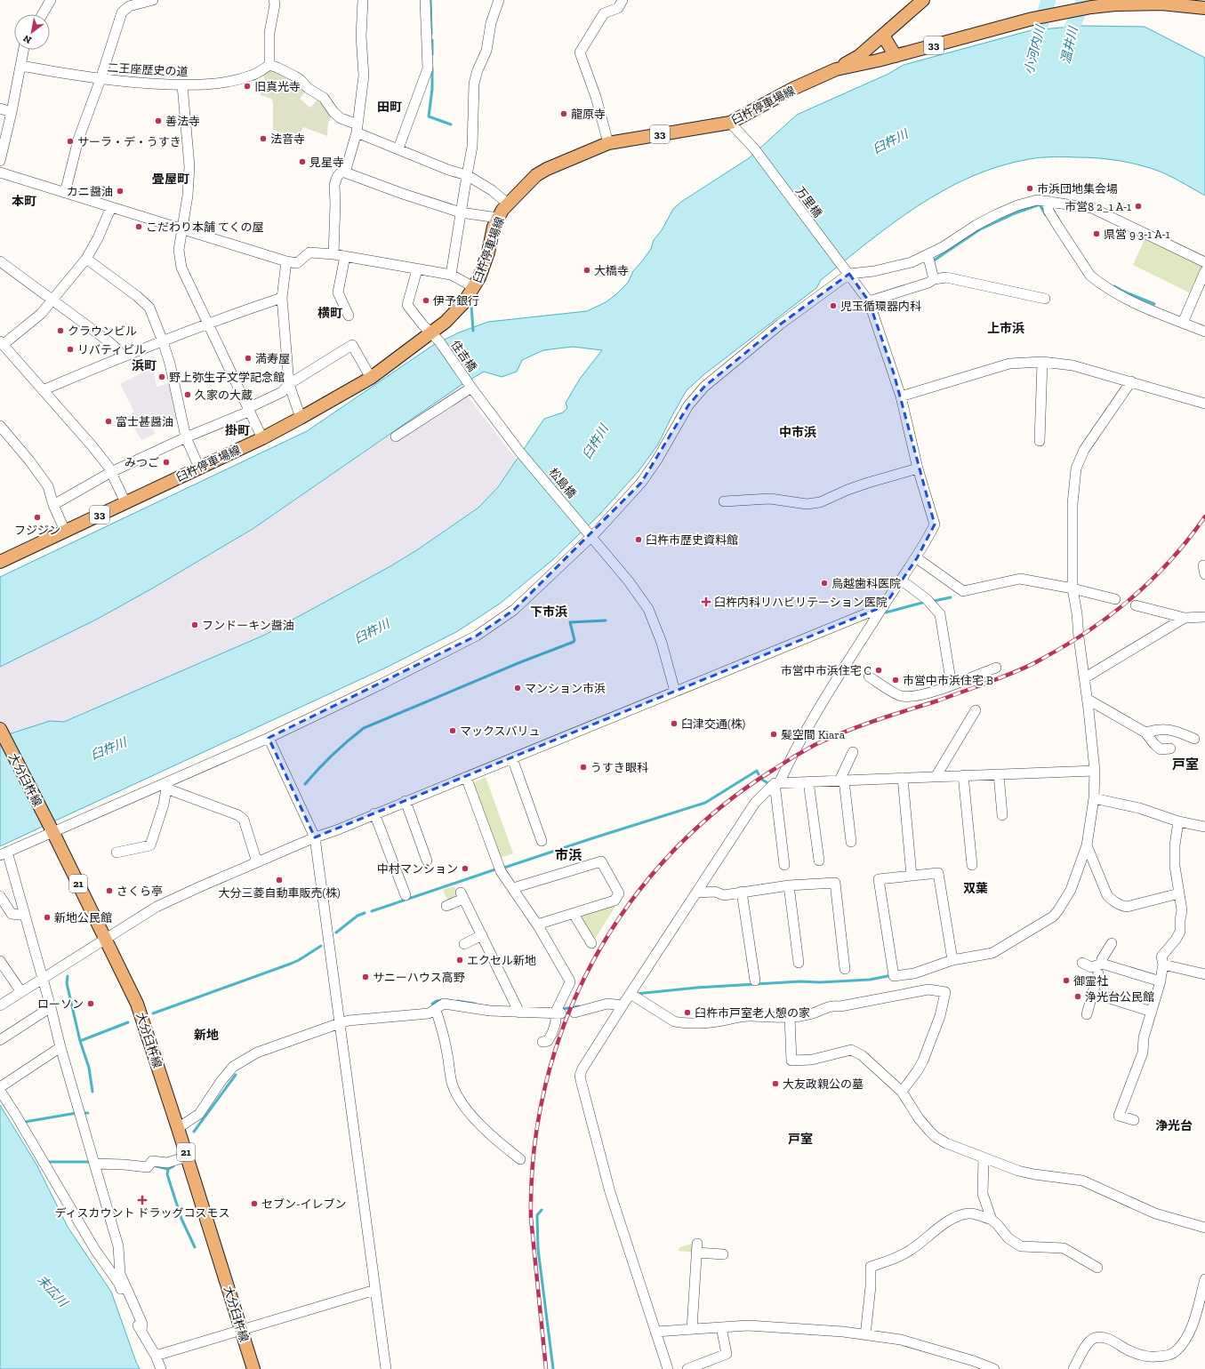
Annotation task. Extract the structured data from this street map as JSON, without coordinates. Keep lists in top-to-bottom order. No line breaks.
{"streets":{"main road":["33","臼杵停車場線","大分臼杵線","21"],"street":["二王座歴史の道","万里橋","住吉橋","松島橋"]},"crossings":[["33","臼杵停車場線"],["臼杵停車場線","万里橋"],["臼杵停車場線","住吉橋"],["住吉橋","松島橋"]],"districts":["田町","畳屋町","本町","横町","上市浜","浜町","掛町","中市浜","下市浜","戸室","市浜","双葉","新地","浄光台","戸室"],"water":["温井川","小河内川","臼杵川","末広川"],"places":{"other":["旧真光寺","龍原寺","善法寺","法音寺","サーラ・デ・うすき","見星寺","市浜団地集会場","カニ醤油","市営8 2_1 A-1","こだわり本舗 てくの屋","県営 9 3-1 A-1","大橋寺","伊予銀行","児玉循環器内科","クラウンビル","リバティビル","満寿屋","野上弥生子文学記念館","久家の大蔵","富士甚醤油","みつご","フジジン","臼杵市歴史資料館","鳥越歯科医院","フンドーキン醤油","市営中市浜住宅 C","市営中市浜住宅 B","マンション市浜","臼津交通(株)","マックスバリュ","髪空間 Kiara","うすき眼科","中村マンション","大分三菱自動車販売(株)","さくら亭","新地公民館","エクセル新地","サニーハウス高野","御霊社","浄光台公民館","ローソン","臼杵市戸室老人憩の家","大友政親公の墓","セブン-イレブン"],"health":["臼杵内科リハビリテーション医院","ディスカウント ドラッグコスモス"]},"north":"bottom left"}
